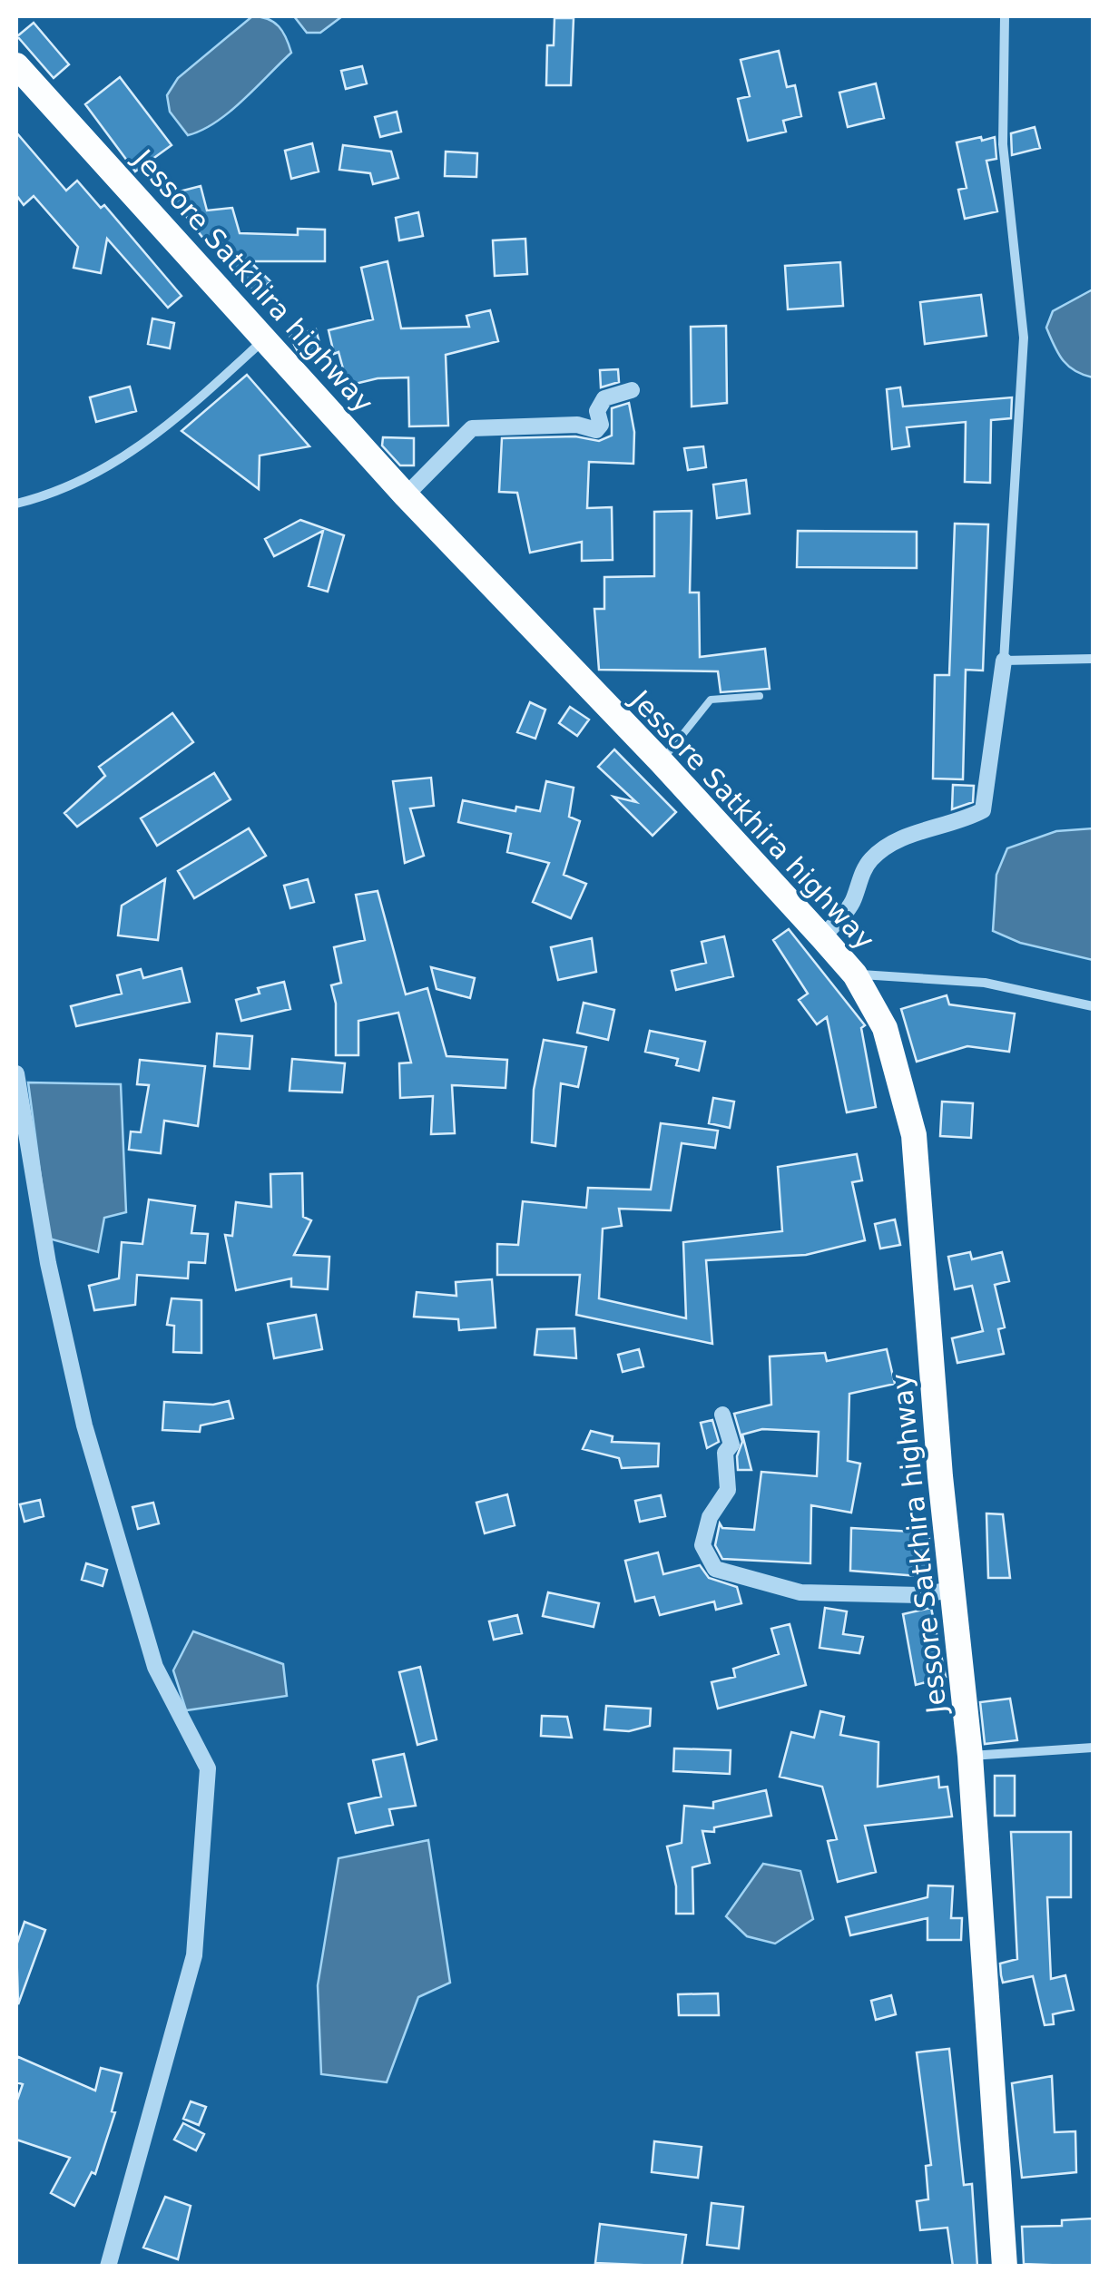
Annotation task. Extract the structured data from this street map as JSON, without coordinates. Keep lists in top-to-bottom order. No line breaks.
{"streets":{"highway":["Jessore Satkhira highway"]}}
